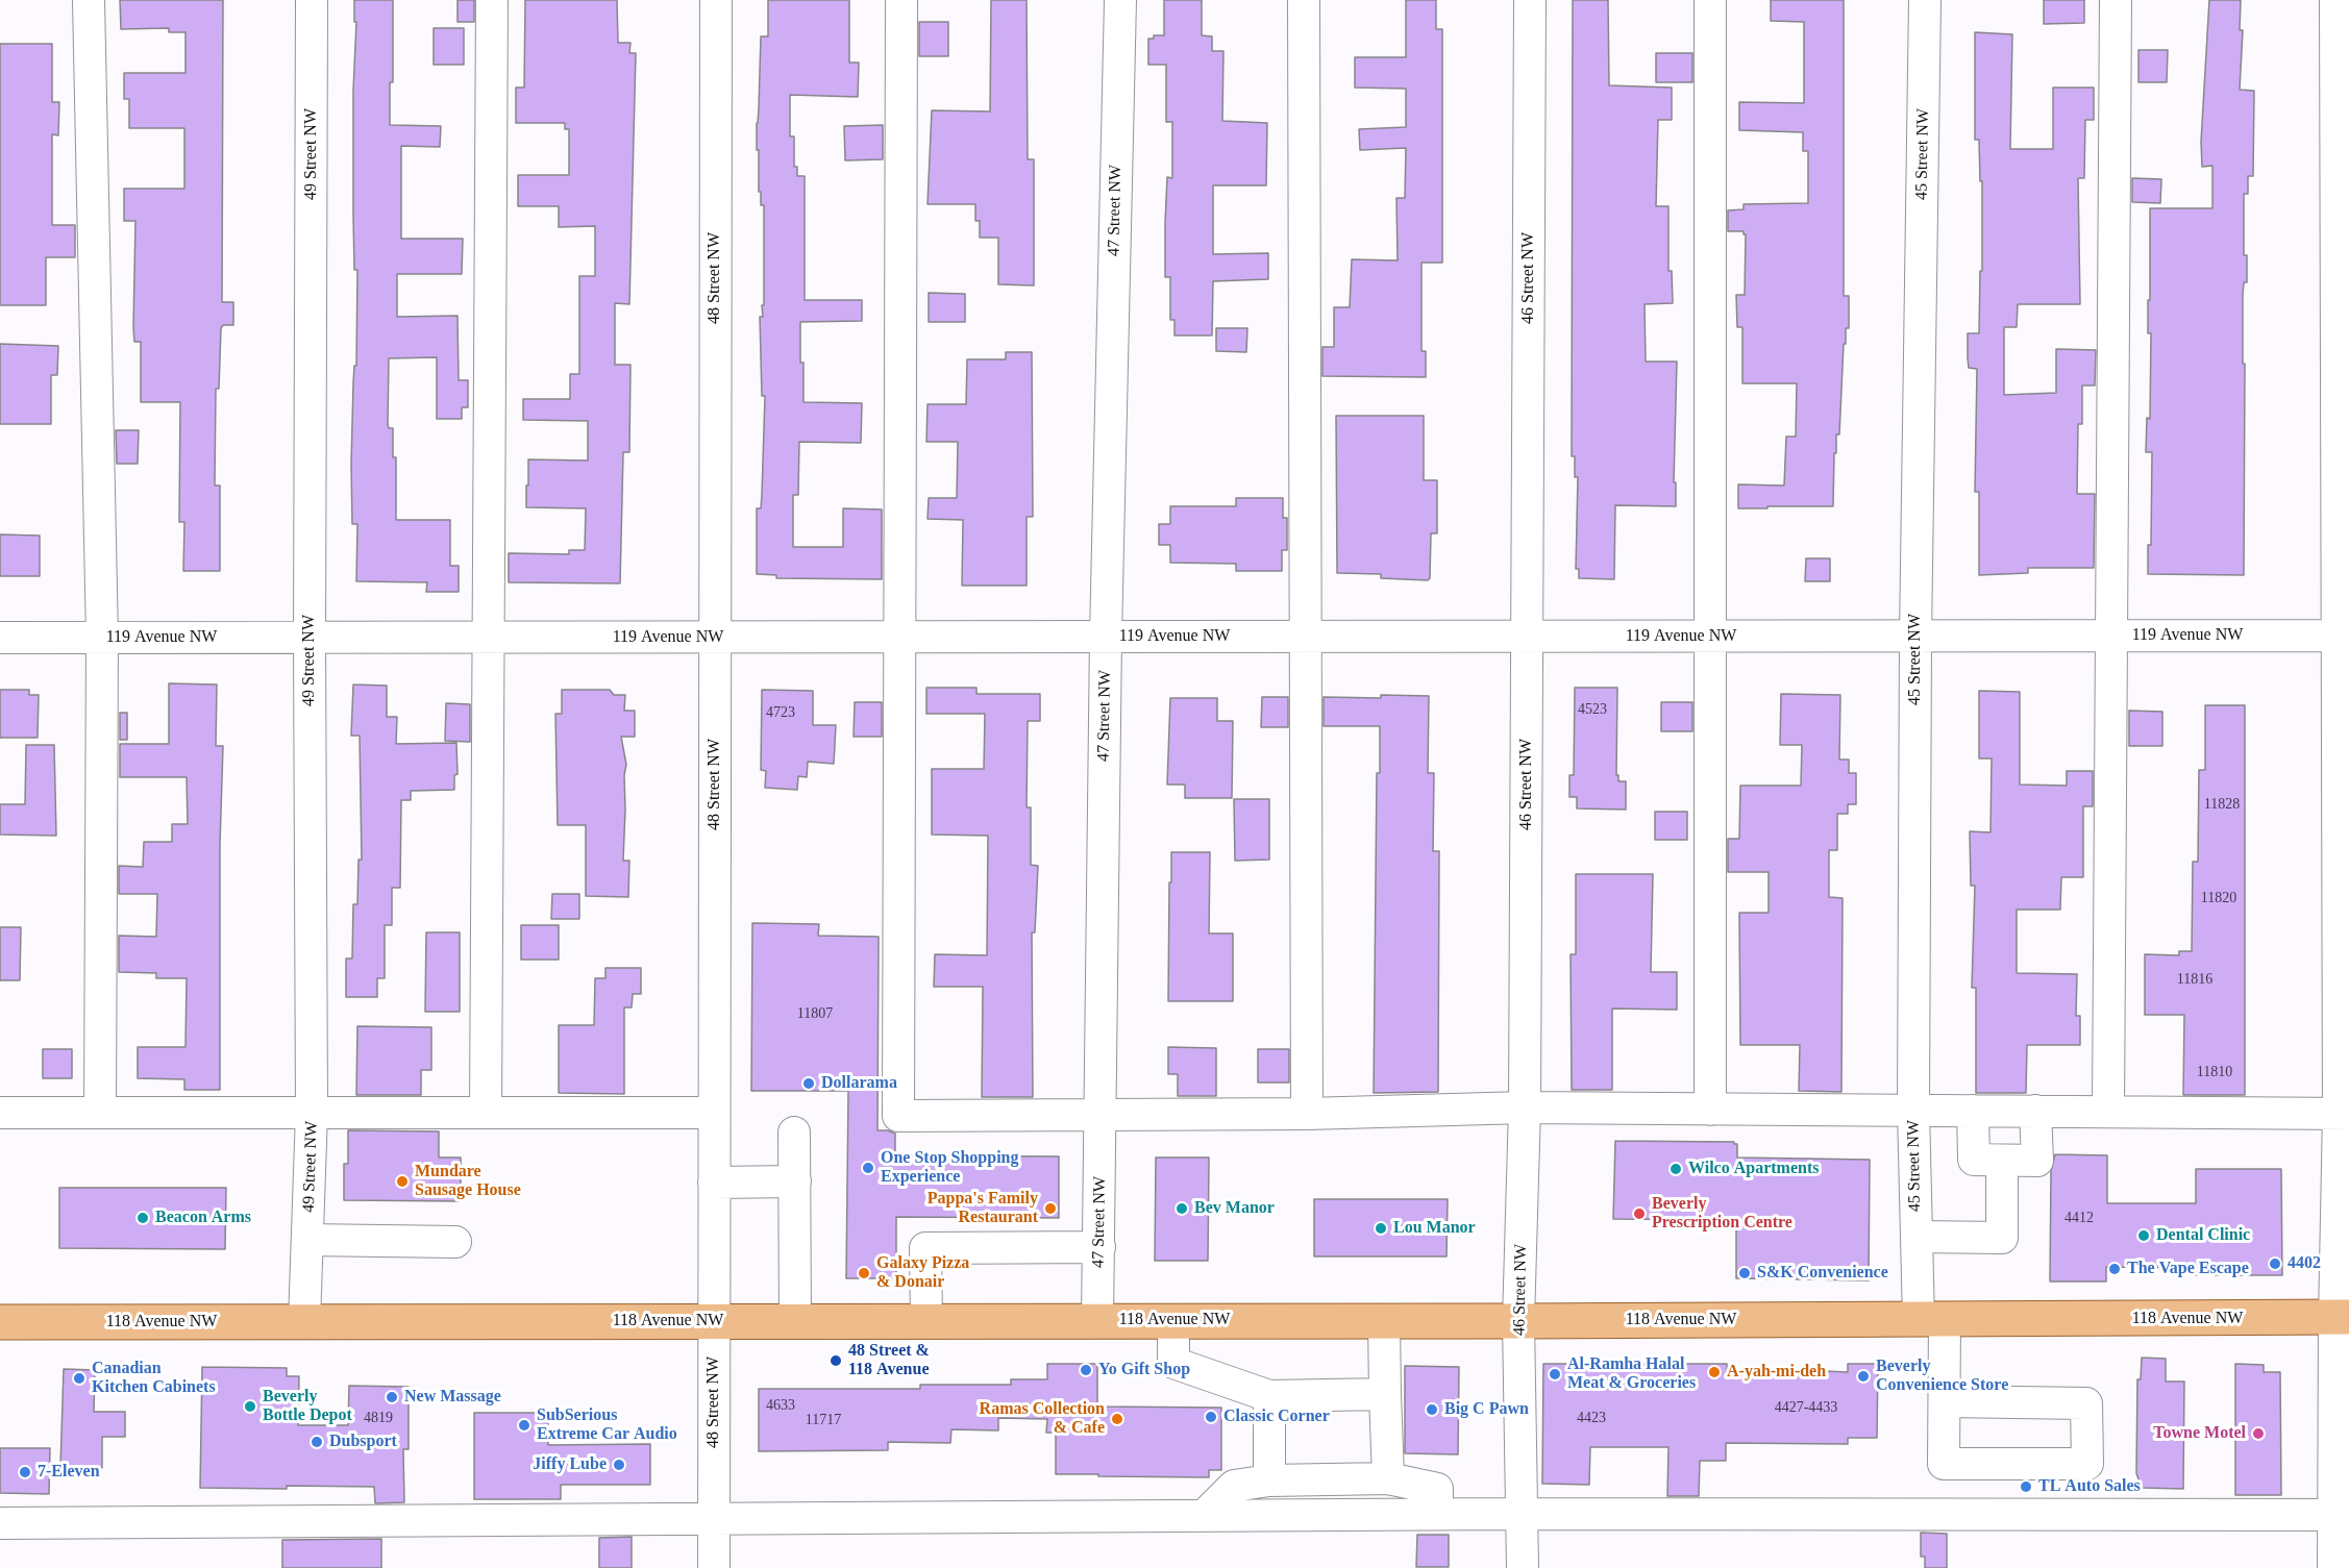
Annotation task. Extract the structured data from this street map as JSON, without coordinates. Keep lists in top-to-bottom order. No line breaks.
{"streets":{"main road":["118 Avenue NW"],"street":["49 Street NW","45 Street NW","47 Street NW","48 Street NW","46 Street NW","119 Avenue NW"]},"crossings":[["49 Street NW","119 Avenue NW"],["49 Street NW","118 Avenue NW"],["45 Street NW","119 Avenue NW"],["45 Street NW","118 Avenue NW"],["47 Street NW","119 Avenue NW"],["47 Street NW","118 Avenue NW"],["48 Street NW","119 Avenue NW"],["48 Street NW","118 Avenue NW"],["46 Street NW","119 Avenue NW"],["46 Street NW","118 Avenue NW"]],"places":["Dollarama","One Stop Shopping Experience","Wilco Apartments","Mundare Sausage House","Pappa's Family Restaurant","Bev Manor","Beverly Prescription Centre","Beacon Arms","Lou Manor","Dental Clinic","4402","The Vape Escape","Galaxy Pizza & Donair","S&K Convenience","48 Street & 118 Avenue","Yo Gift Shop","A-yah-mi-deh","Al-Ramha Halal Meat & Groceries","Beverly Convenience Store","Canadian Kitchen Cabinets","New Massage","Beverly Bottle Depot","Big C Pawn","Classic Corner","Ramas Collection & Cafe","SubSerious Extreme Car Audio","Towne Motel","Dubsport","Jiffy Lube","7-Eleven","TL Auto Sales"],"house_numbers":["4523","4723","11828","11820","11816","11807","11810","4412","4633","4427-4433","4819","4423","11717"]}
